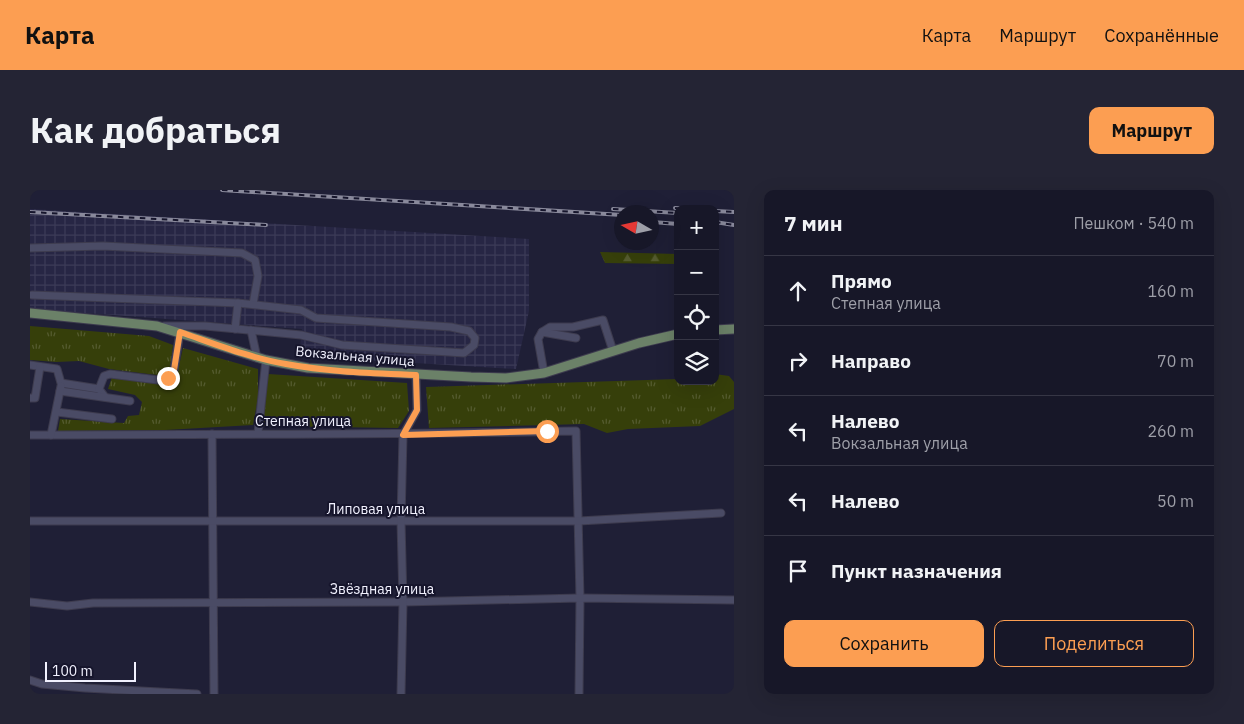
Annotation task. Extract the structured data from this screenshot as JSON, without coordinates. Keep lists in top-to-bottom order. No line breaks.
{"streets":{"main road":["Вокзальная улица"],"street":["Степная улица","Липовая улица","Звёздная улица"]},"crossings":[["Степная улица","Липовая улица"]],"scale_bar":"100 m","north":"left","page":{"header":"Карта","nav":["Карта","Маршрут","Сохранённые"],"title":"Как добраться","buttons":["Маршрут",["Сохранить","Поделиться"]],"heading":["7 мин","Пешком · 540 m"],"map_buttons":["+","−"],"list":[["Прямо","Степная улица","160 m"],["Направо","70 m"],["Налево","Вокзальная улица","260 m"],["Налево","50 m"],"Пункт назначения"],"scale":"100 m"}}
